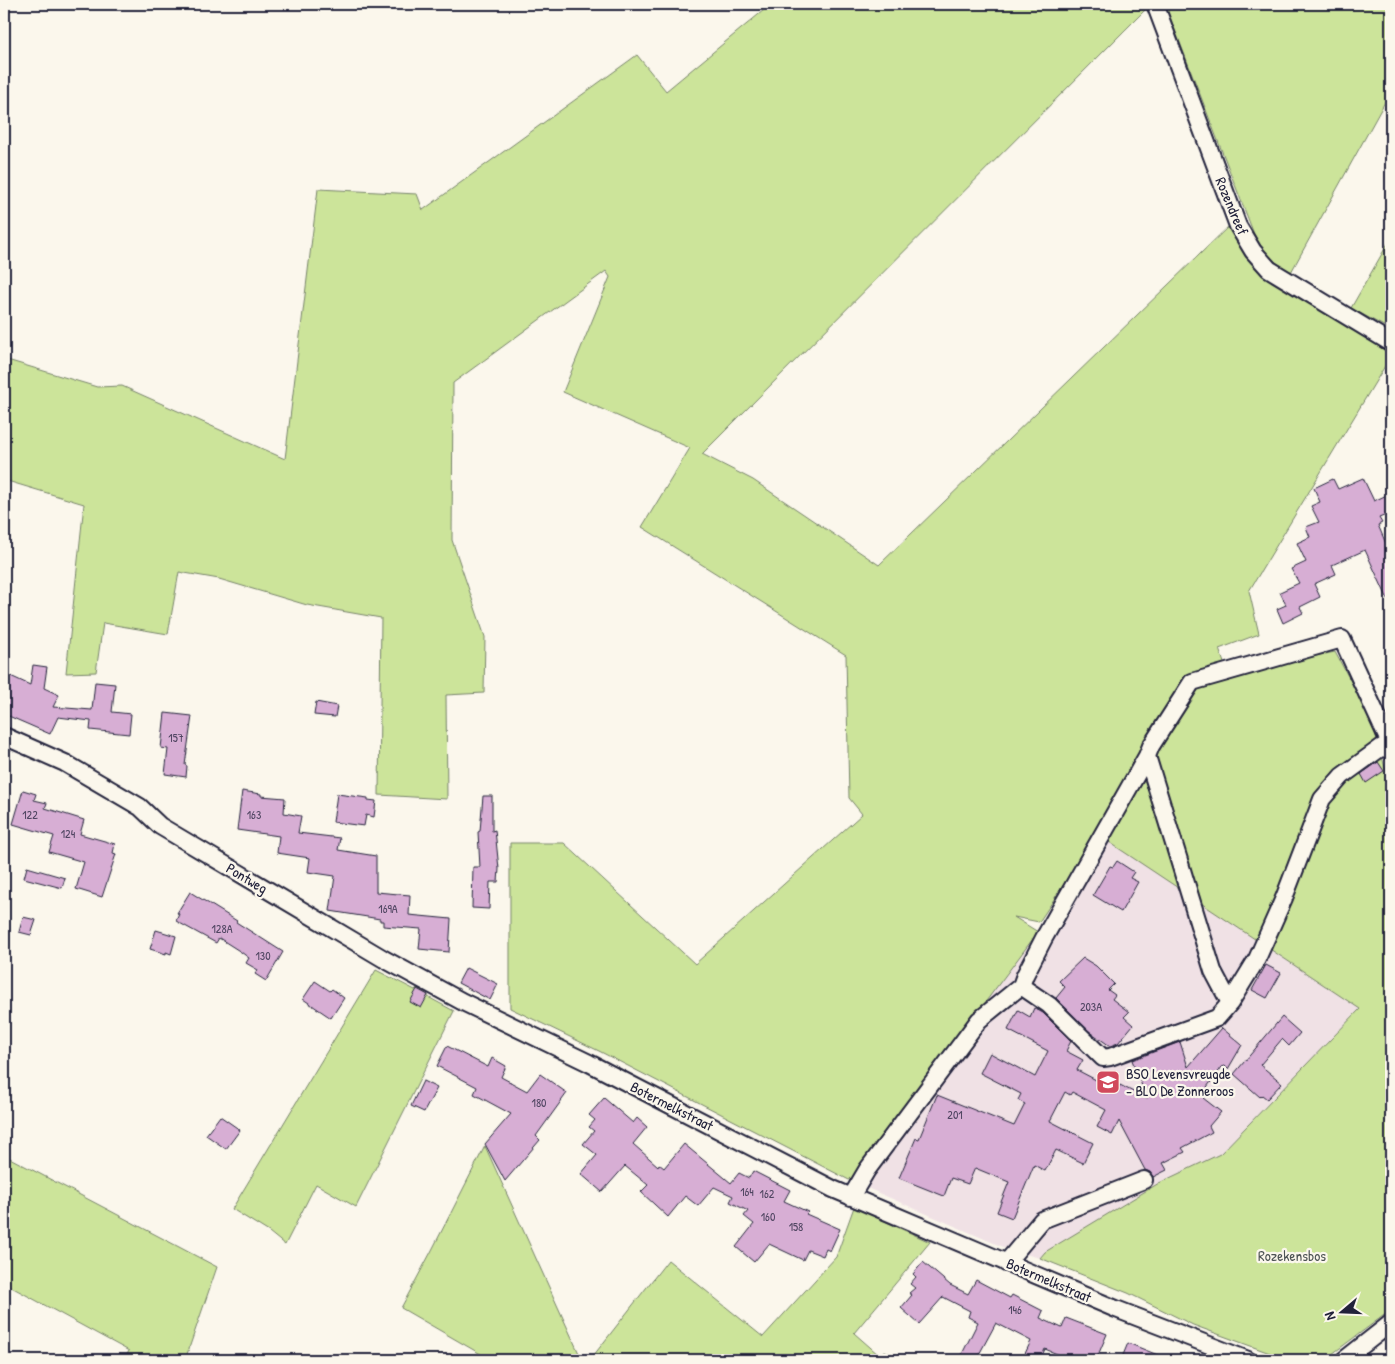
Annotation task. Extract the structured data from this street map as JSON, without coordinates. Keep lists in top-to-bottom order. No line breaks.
{"streets":{"street":["Rozendreef","Pontweg","Botermelkstraat"]},"crossings":[["Pontweg","Botermelkstraat"]],"parks":["Rozekensbos"],"places":{"school or university":["BSO Levensvreugde - BLO De Zonneroos"]},"house_numbers":["157","122","163","124","169A","128A","130","203A","180","201","164","162","160","158","146"],"north":"left"}
